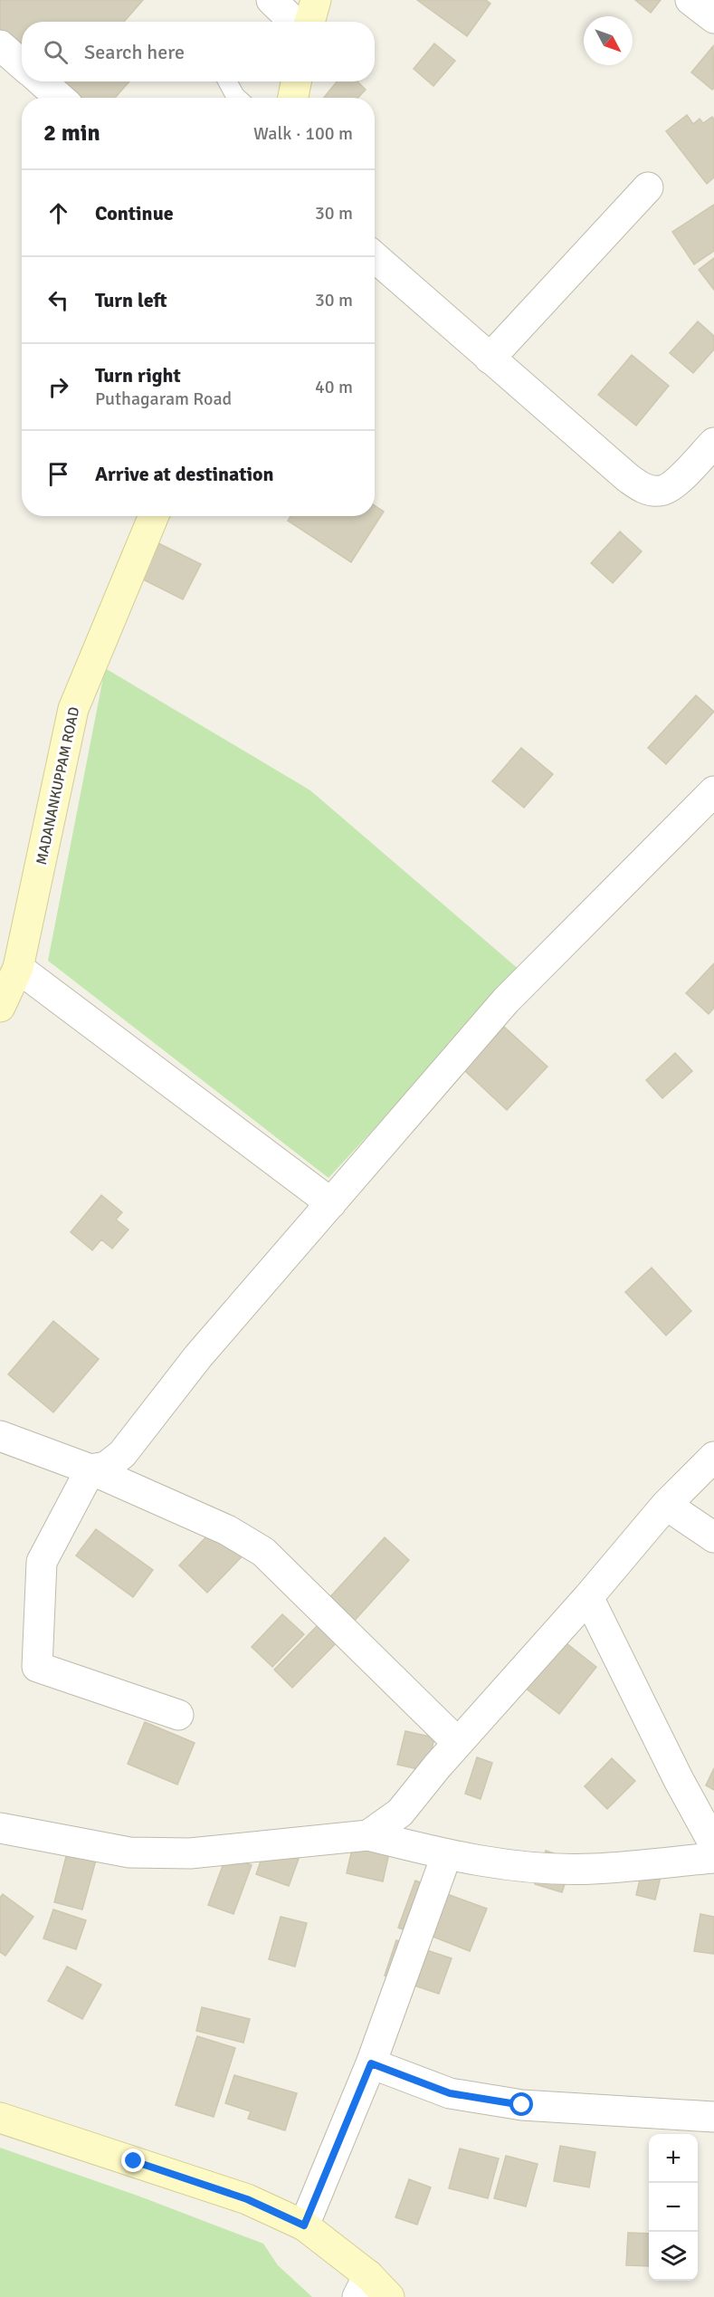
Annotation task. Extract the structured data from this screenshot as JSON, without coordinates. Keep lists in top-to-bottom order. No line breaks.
{"streets":{"main road":["MADANANKUPPAM ROAD"]},"north":"bottom right","page":{"search":"Search here","heading":["2 min","Walk · 100 m"],"list":[["Continue","30 m"],["Turn left","30 m"],["Turn right","Puthagaram Road","40 m"],"Arrive at destination"],"map_buttons":["+","−"]}}
